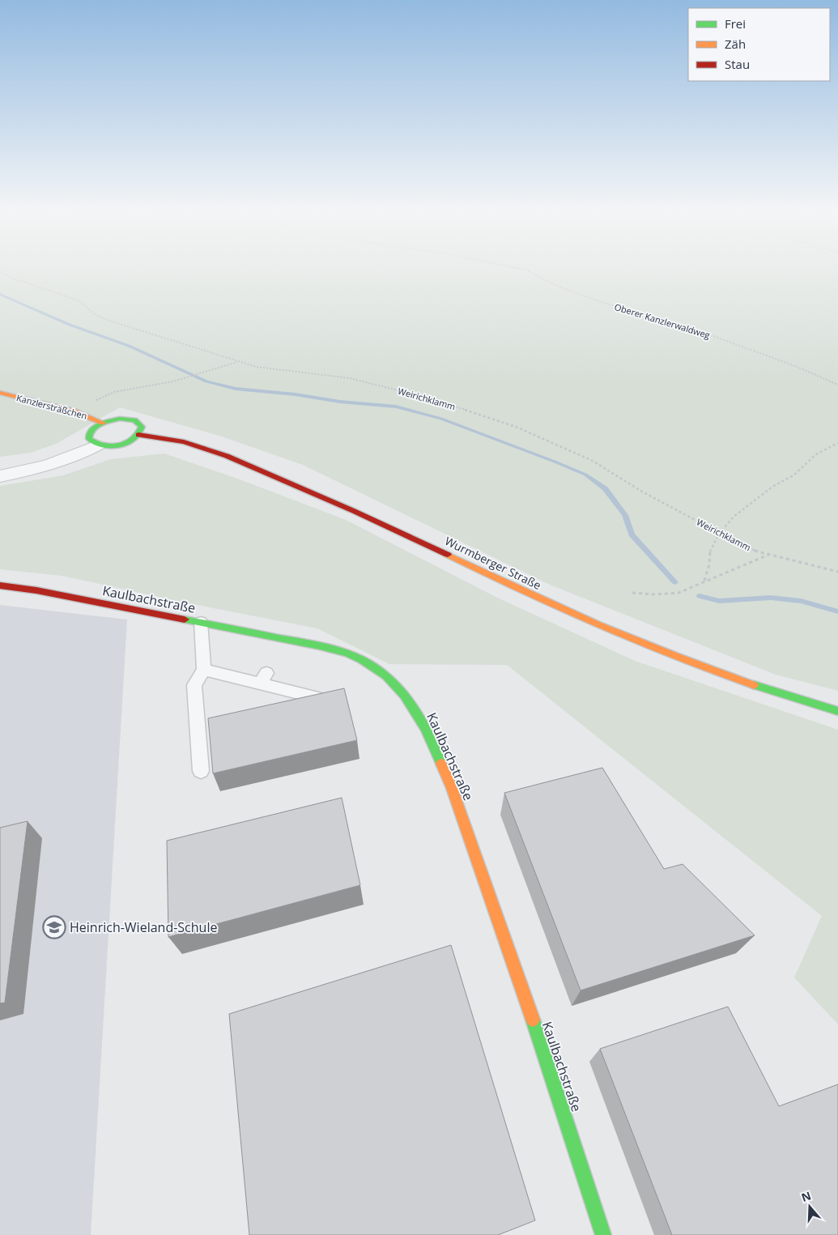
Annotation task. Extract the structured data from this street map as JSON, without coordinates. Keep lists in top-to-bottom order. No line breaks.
{"streets":{"main road":["Kanzlersträßchen","Wurmberger Straße","Kaulbachstraße"],"path":["Oberer Kanzlerwaldweg","Weirichklamm"]},"places":{"school or university":["Heinrich-Wieland-Schule"]},"legend":["Frei","Zäh","Stau"],"north":"top"}
